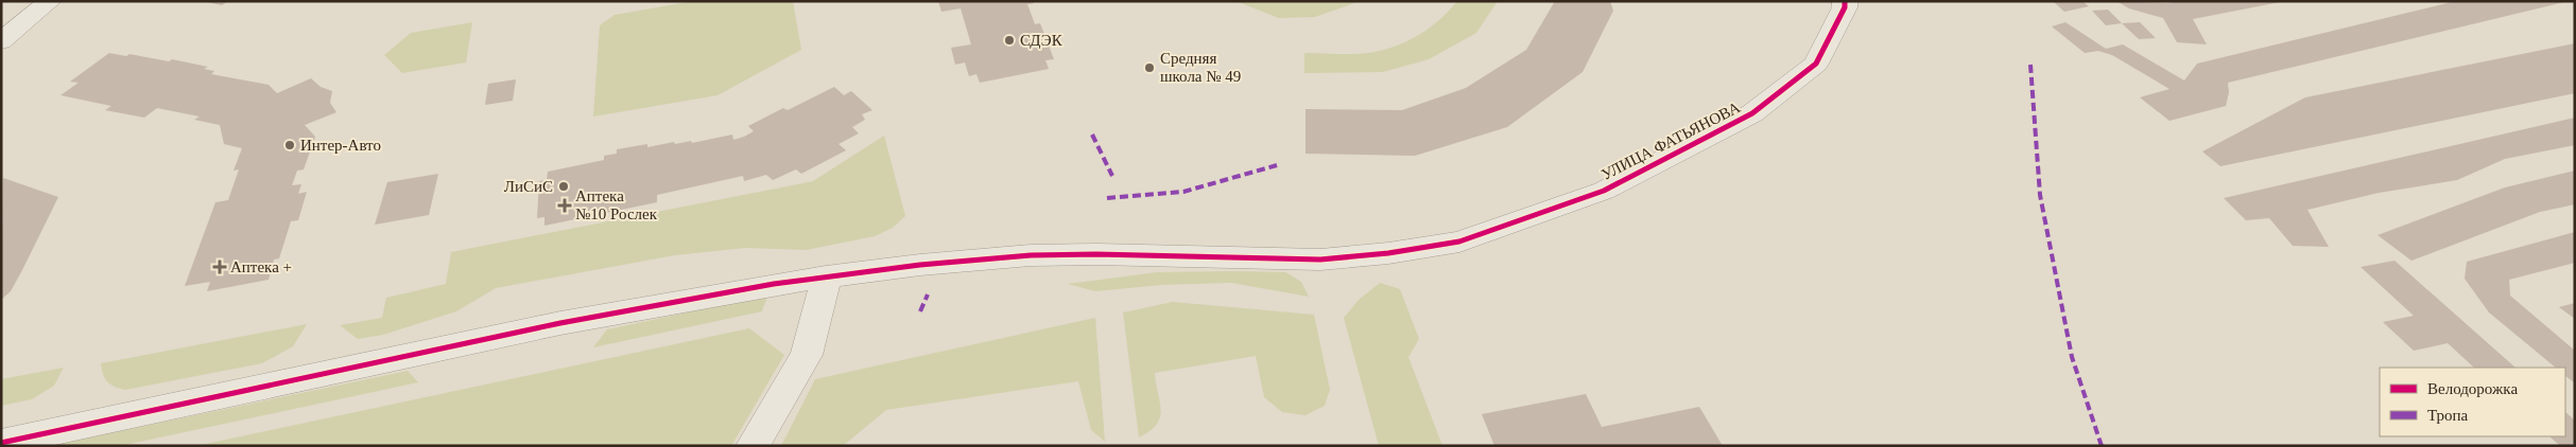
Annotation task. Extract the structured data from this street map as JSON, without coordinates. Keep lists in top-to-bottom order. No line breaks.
{"streets":{"street":["УЛИЦА ФАТЬЯНОВА"]},"places":{"other":["СДЭК","Средняя школа № 49","Интер-Авто","ЛиСиС"],"health":["Аптека №10 Рослек","Аптека +"]},"legend":["Велодорожка","Тропа"]}
